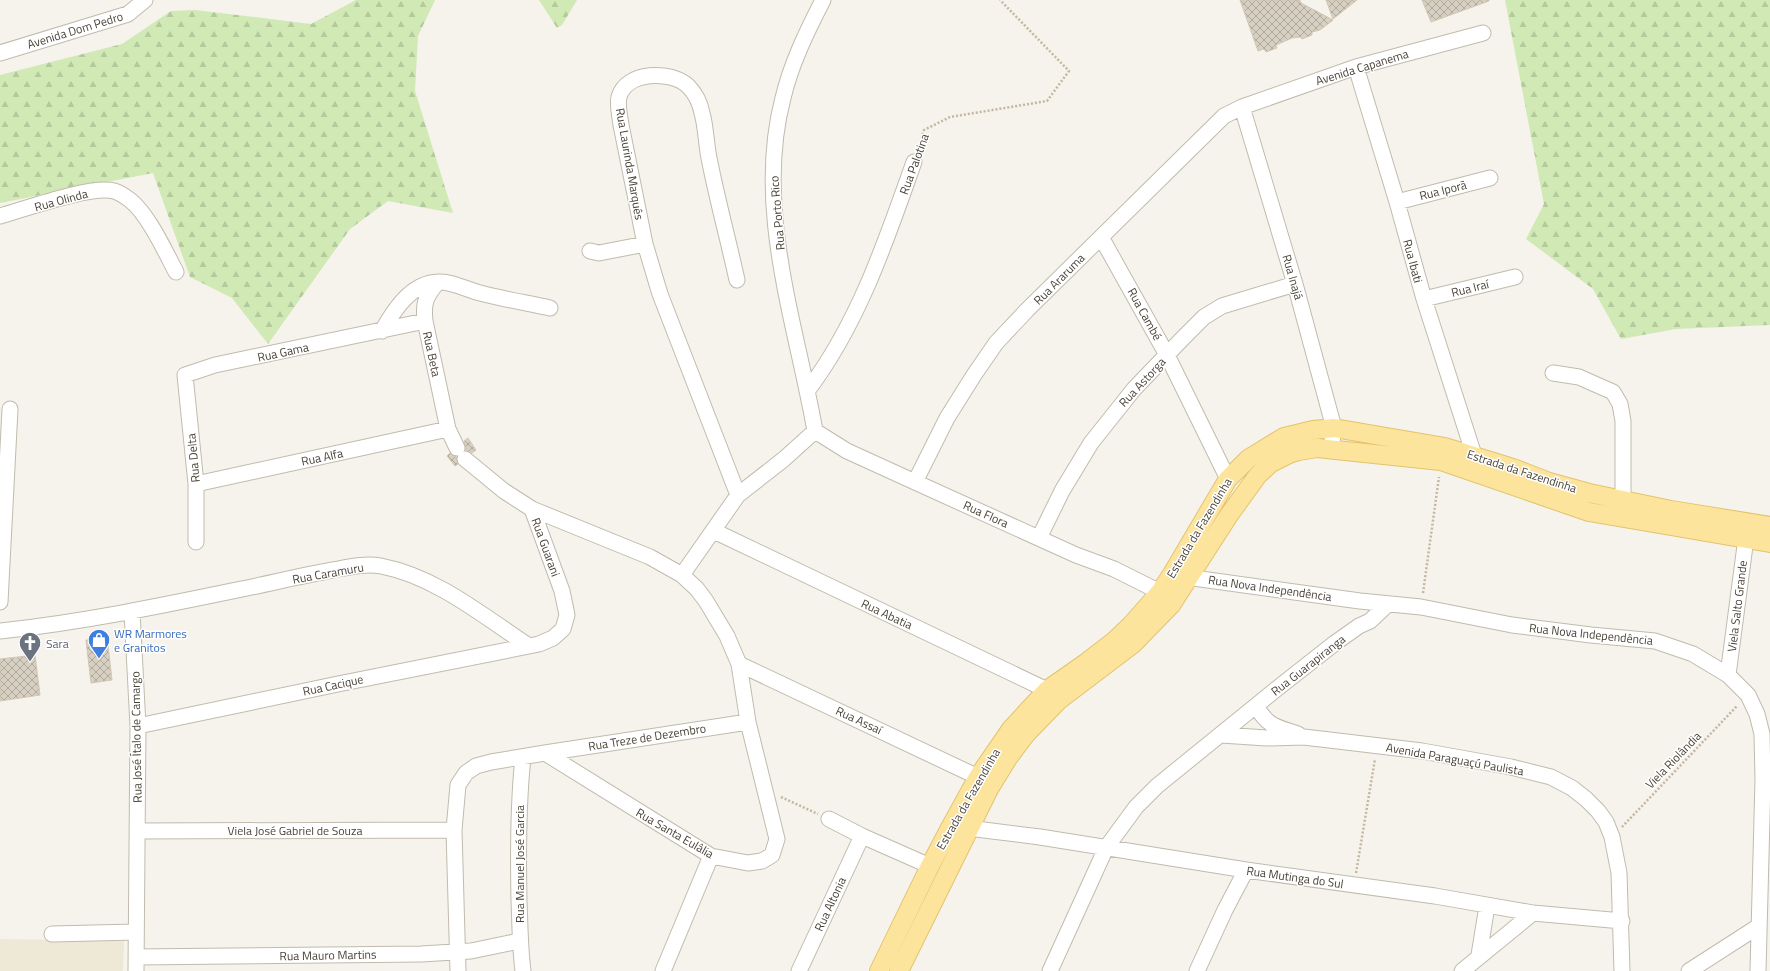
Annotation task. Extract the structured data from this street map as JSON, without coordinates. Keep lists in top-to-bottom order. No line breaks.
{"streets":{"main road":["Estrada da Fazendinha"],"street":["Avenida Dom Pedro","Avenida Capanema","Rua Laurinda Marquês","Rua Palotina","Rua Iporã","Rua Olinda","Rua Porto Rico","Rua Ibati","Rua Inajá","Rua Araruma","Rua Iraí","Rua Cambé","Rua Gama","Rua Beta","Rua Astorga","Rua Alfa","Rua Delta","Rua Flora","Rua Guarani","Rua Caramuru","Rua Nova Independência","Viela Salto Grande","Rua Abatia","Rua Guarapiranga","Rua Cacique","Rua Assaí","Rua José Ítalo de Camargo","Rua Treze de Dezembro","Avenida Paraguaçú Paulista","Viela José Gabriel de Souza","Rua Santa Eulâlia","Rua Manuel José Garcia","Rua Mutinga do Sul","Rua Altonia","Rua Mauro Martins"],"path":["Viela Riolândia"]},"crossings":[["Avenida Capanema","Rua Ibati"],["Avenida Capanema","Rua Inajá"],["Avenida Capanema","Rua Araruma"],["Rua Palotina","Rua Porto Rico"],["Rua Iporã","Rua Ibati"],["Rua Porto Rico","Rua Flora"],["Rua Ibati","Rua Iraí"],["Rua Ibati","Estrada da Fazendinha"],["Rua Inajá","Rua Araruma"],["Rua Inajá","Rua Astorga"],["Rua Inajá","Estrada da Fazendinha"],["Rua Araruma","Rua Cambé"],["Rua Araruma","Rua Flora"],["Rua Cambé","Rua Astorga"],["Rua Cambé","Estrada da Fazendinha"],["Rua Gama","Rua Beta"],["Rua Gama","Rua Delta"],["Rua Beta","Rua Alfa"],["Rua Beta","Rua Guarani"],["Rua Astorga","Rua Flora"],["Rua Alfa","Rua Delta"],["Rua Alfa","Rua Guarani"],["Estrada da Fazendinha","Rua Flora"],["Estrada da Fazendinha","Rua Nova Independência"],["Estrada da Fazendinha","Viela Salto Grande"],["Estrada da Fazendinha","Rua Abatia"],["Estrada da Fazendinha","Rua Assaí"],["Estrada da Fazendinha","Rua Mutinga do Sul"],["Rua Guarani","Rua Caramuru"],["Rua Guarani","Rua Cacique"],["Rua Guarani","Rua Santa Eulâlia"],["Rua Caramuru","Rua Cacique"],["Rua Caramuru","Rua José Ítalo de Camargo"],["Rua Nova Independência","Viela Salto Grande"],["Rua Nova Independência","Rua Guarapiranga"],["Rua Nova Independência","Viela Riolândia"],["Rua Guarapiranga","Avenida Paraguaçú Paulista"],["Rua Cacique","Rua José Ítalo de Camargo"],["Rua Assaí","Rua Santa Eulâlia"],["Rua José Ítalo de Camargo","Viela José Gabriel de Souza"],["Rua José Ítalo de Camargo","Rua Mauro Martins"],["Rua Treze de Dezembro","Rua Santa Eulâlia"],["Avenida Paraguaçú Paulista","Viela Riolândia"],["Avenida Paraguaçú Paulista","Rua Mutinga do Sul"],["Rua Manuel José Garcia","Rua Mauro Martins"]],"places":{"shop":["WR Marmores e Granitos"],"church":["Sara"]}}
